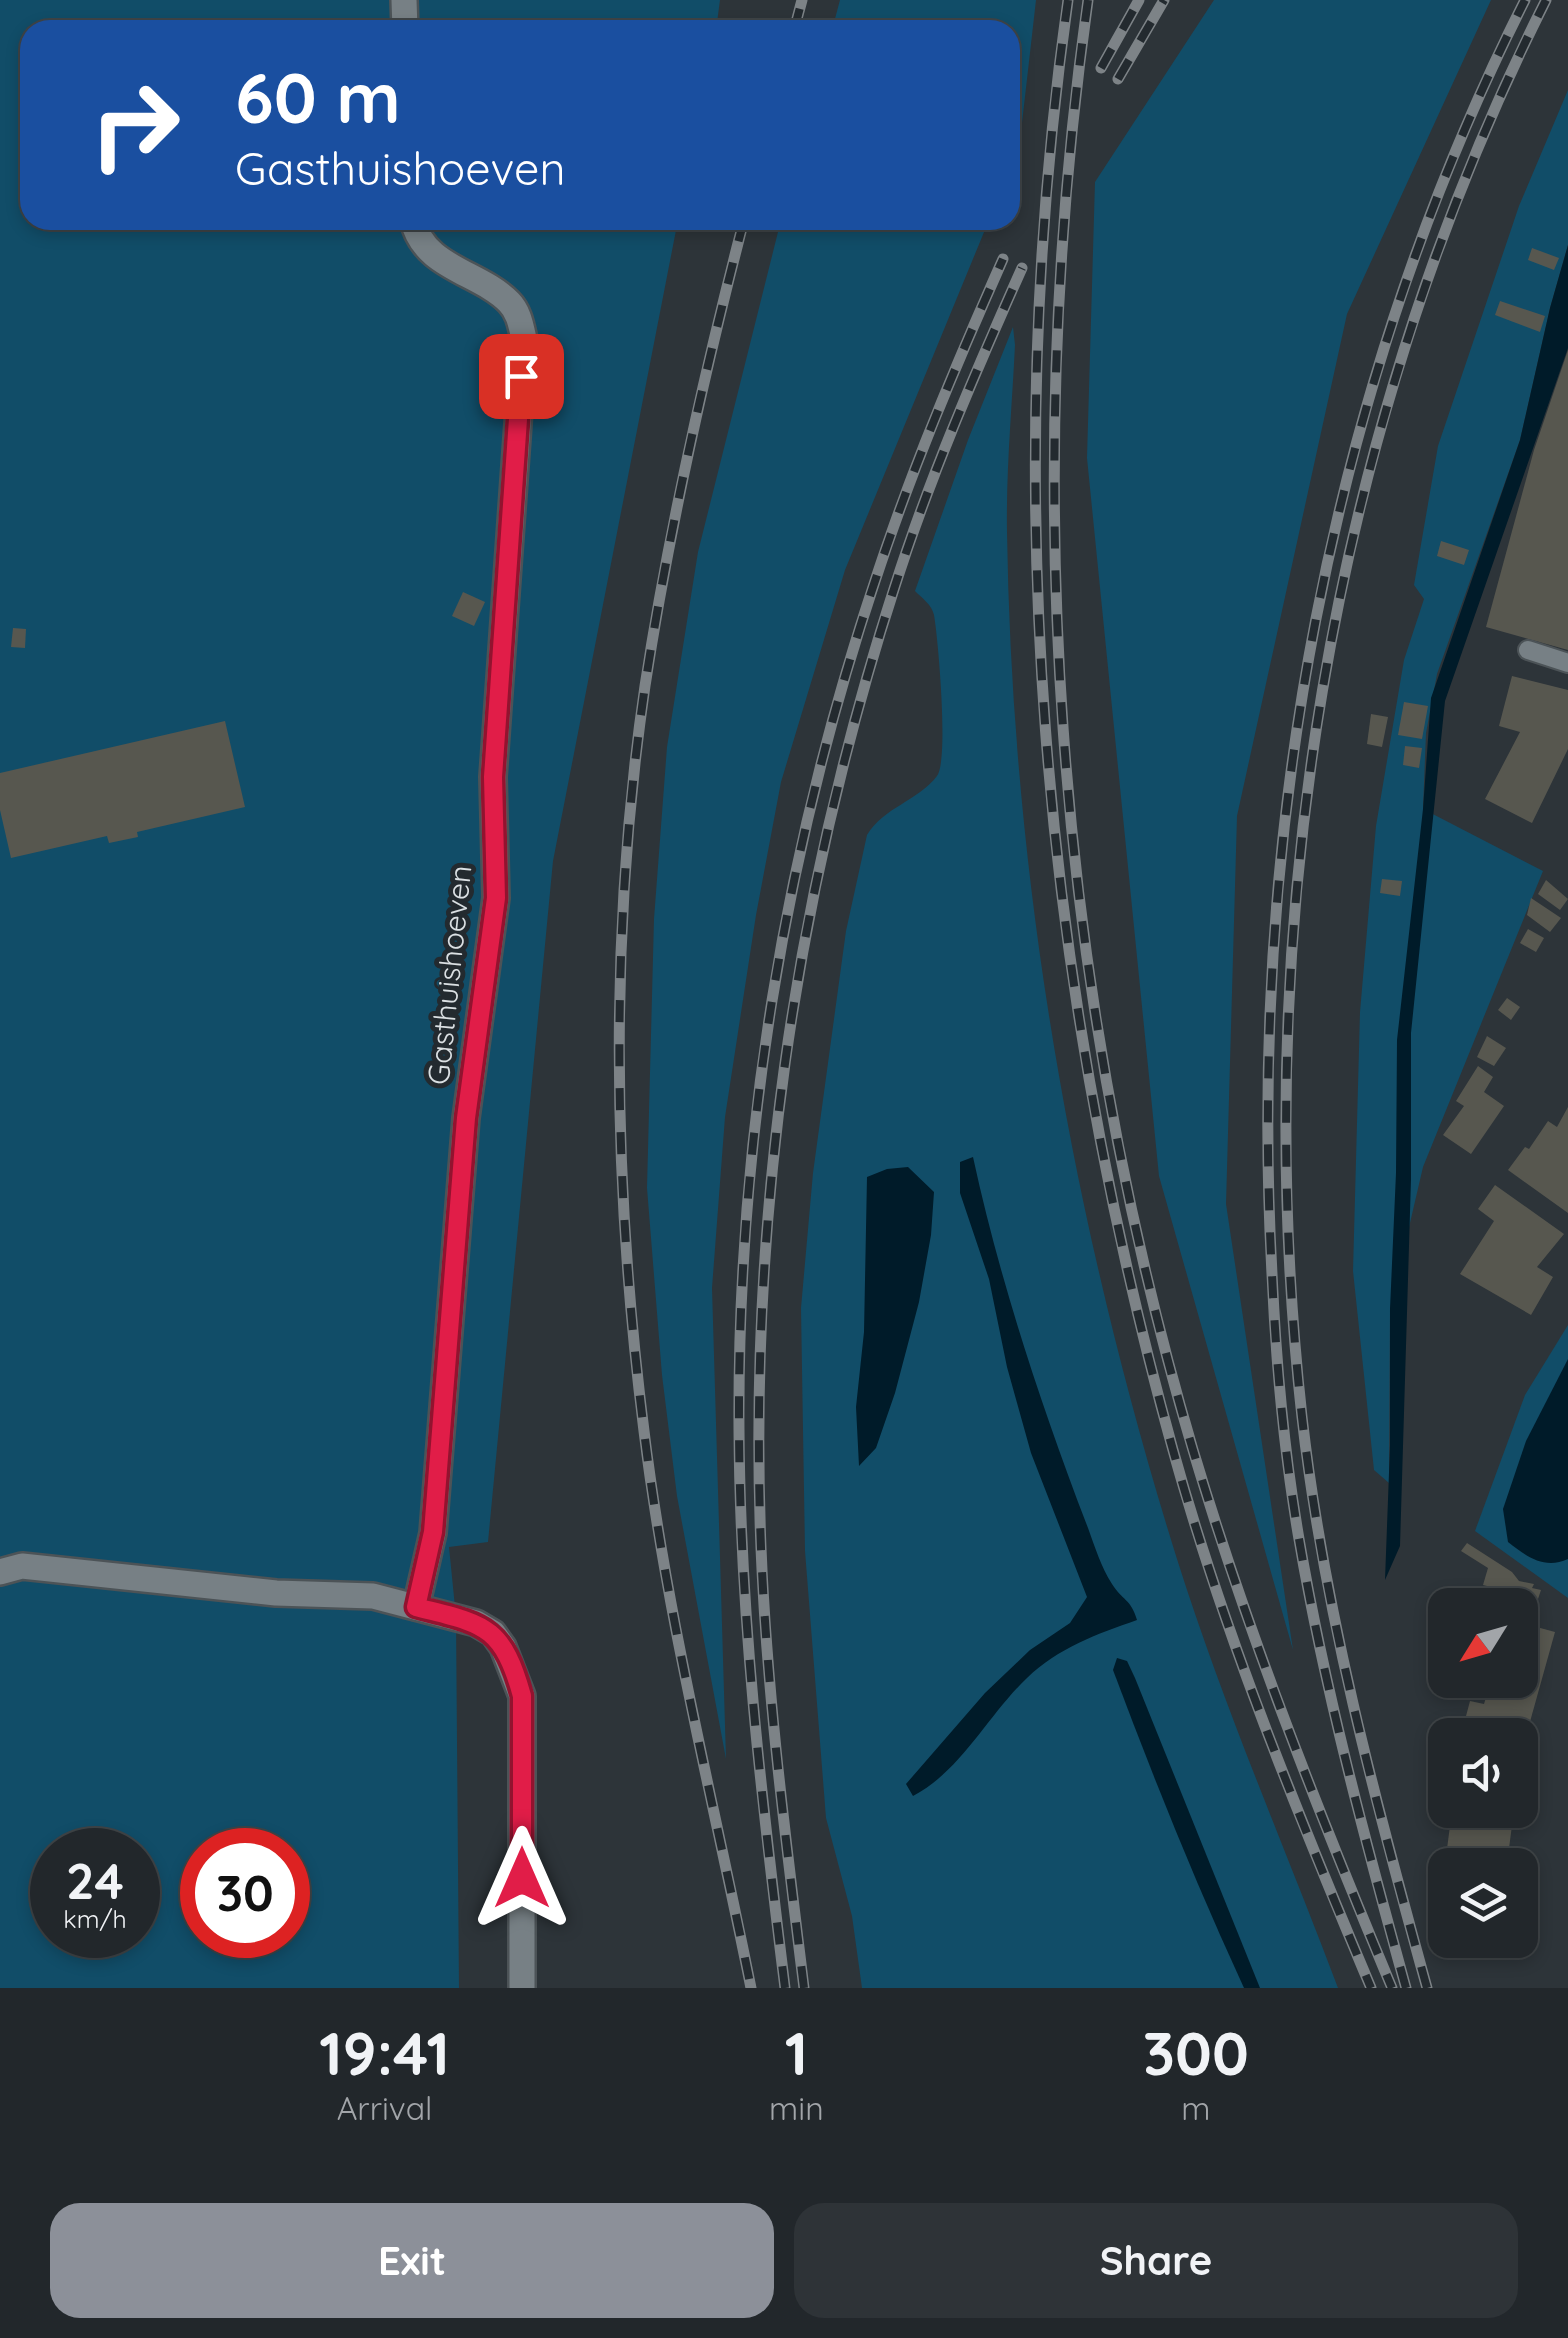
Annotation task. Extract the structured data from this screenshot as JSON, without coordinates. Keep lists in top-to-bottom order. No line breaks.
{"streets":{"street":["Gasthuishoeven"]},"north":"bottom left","page":{"turn":["60 m","Gasthuishoeven"],"speed":"24 km/h","limit":"30","eta":["19:41","Arrival","1","min","300","m"],"buttons":["Exit","Share"]}}
